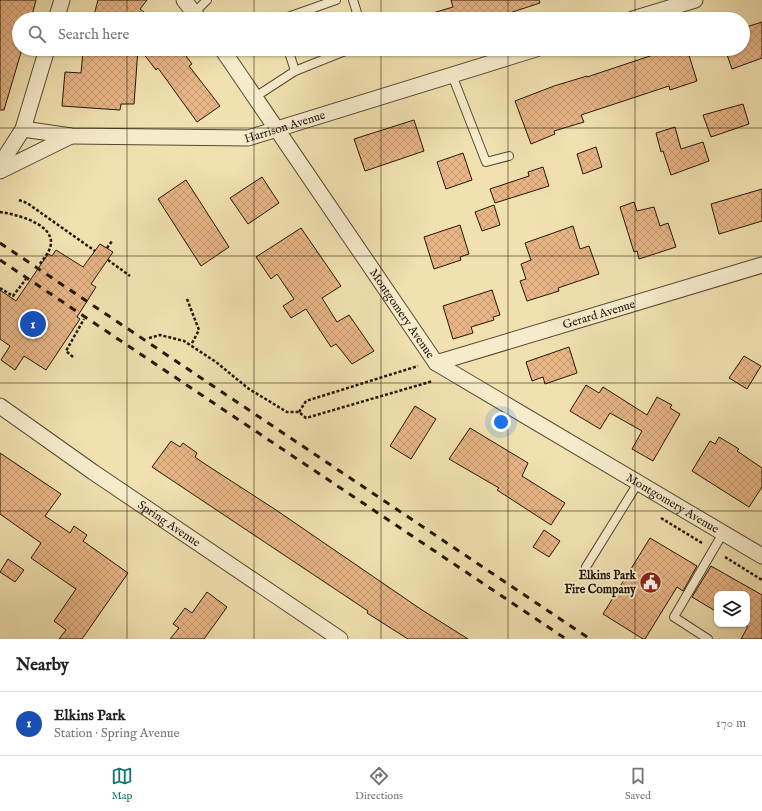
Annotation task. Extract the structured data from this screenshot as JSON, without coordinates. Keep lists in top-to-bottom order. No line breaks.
{"streets":{"street":["Harrison Avenue","Montgomery Avenue","Gerard Avenue","Spring Avenue"]},"crossings":[["Harrison Avenue","Montgomery Avenue"],["Montgomery Avenue","Gerard Avenue"]],"places":{"public building":["Elkins Park Fire Company"]},"page":{"search":"Search here","pins":"1","heading":"Nearby","list":[{"mark":"1","name":"Elkins Park","note":"Station · Spring Avenue","value":"170 m"}],"nav":["Map","Directions","Saved"]}}
